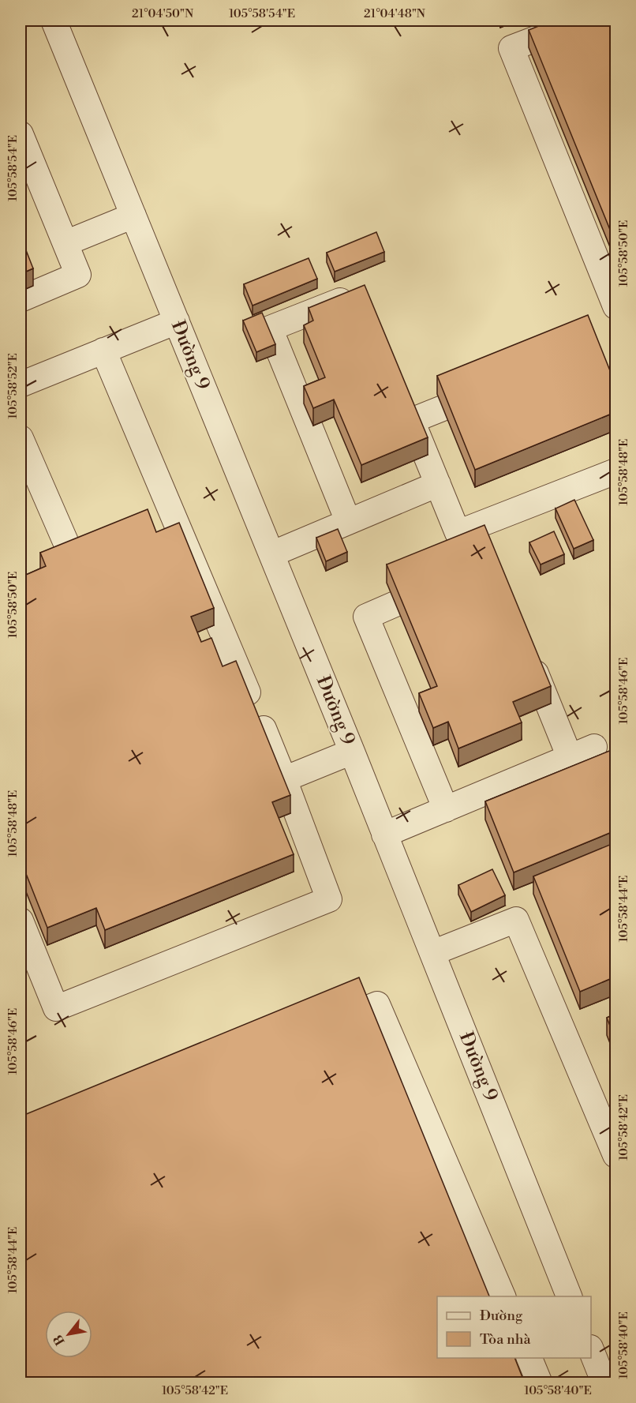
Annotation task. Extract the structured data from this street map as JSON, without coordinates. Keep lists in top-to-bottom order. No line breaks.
{"streets":{"street":["Đường 9"]},"legend":["Đường","Tòa nhà"],"north":"bottom left","coordinates":["21°04'50\"N","105°58'54\"E","21°04'48\"N","105°58'50\"E","105°58'52\"E","105°58'48\"E","105°58'46\"E","105°58'44\"E","105°58'42\"E","105°58'40\"E"]}
